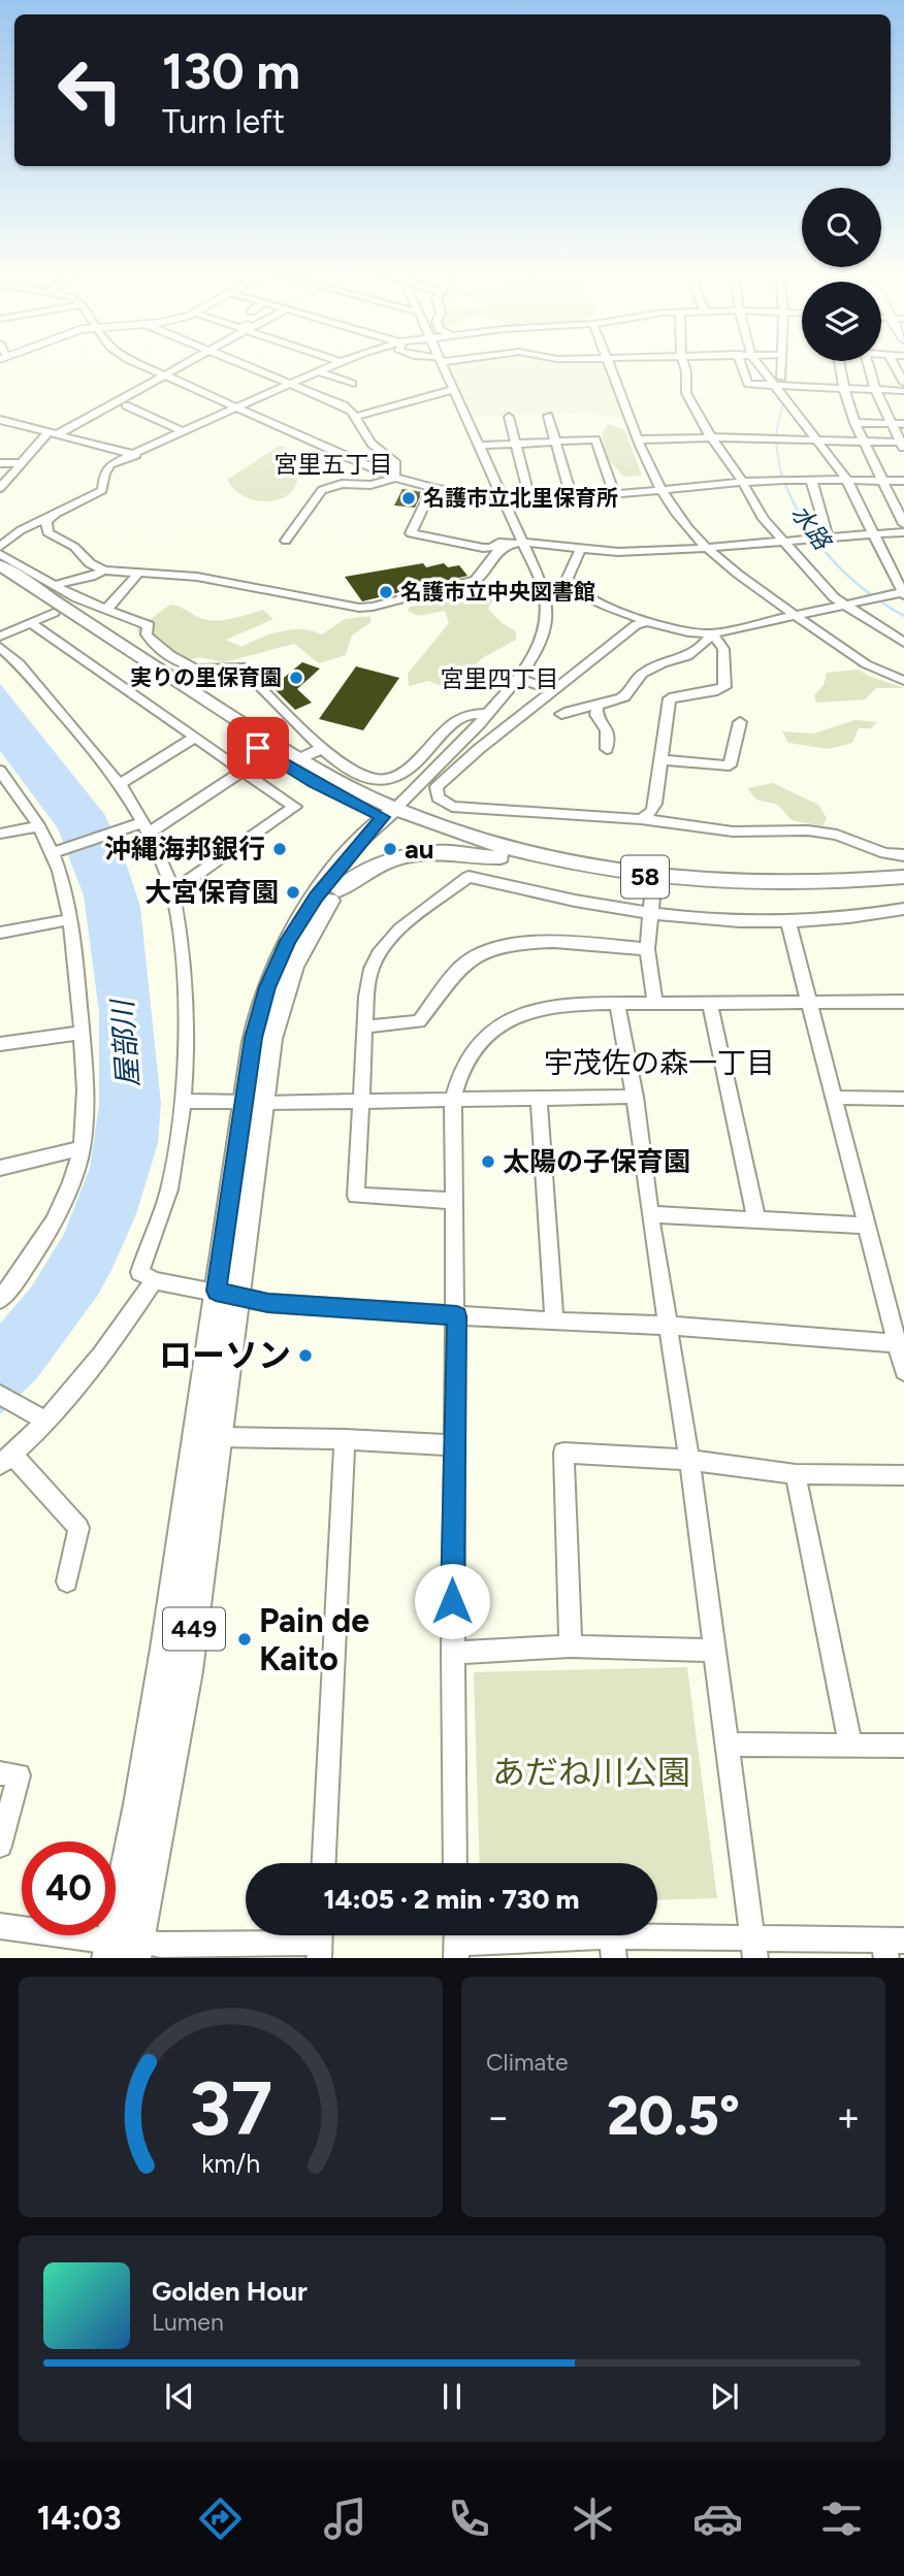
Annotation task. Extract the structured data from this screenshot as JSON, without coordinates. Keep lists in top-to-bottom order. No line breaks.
{"streets":{"highway":["58","449"]},"crossings":[["58","449"]],"districts":["宮里五丁目","宮里四丁目","宇茂佐の森一丁目"],"water":["水路","屋部川"],"parks":["あだね川公園"],"places":["名護市立北里保育所","名護市立中央図書館","実りの里保育園","沖縄海邦銀行","au","大宮保育園","太陽の子保育園","ローソン","Pain de Kaito"],"page":{"turn":["130 m","Turn left"],"limit":"40","trip":"14:05 · 2 min · 730 m","tile":"Climate","heat":["−","20.5°","+"],"song":["Golden Hour","Lumen"],"tabs":"14:03","gauge":["37","km/h"]}}
